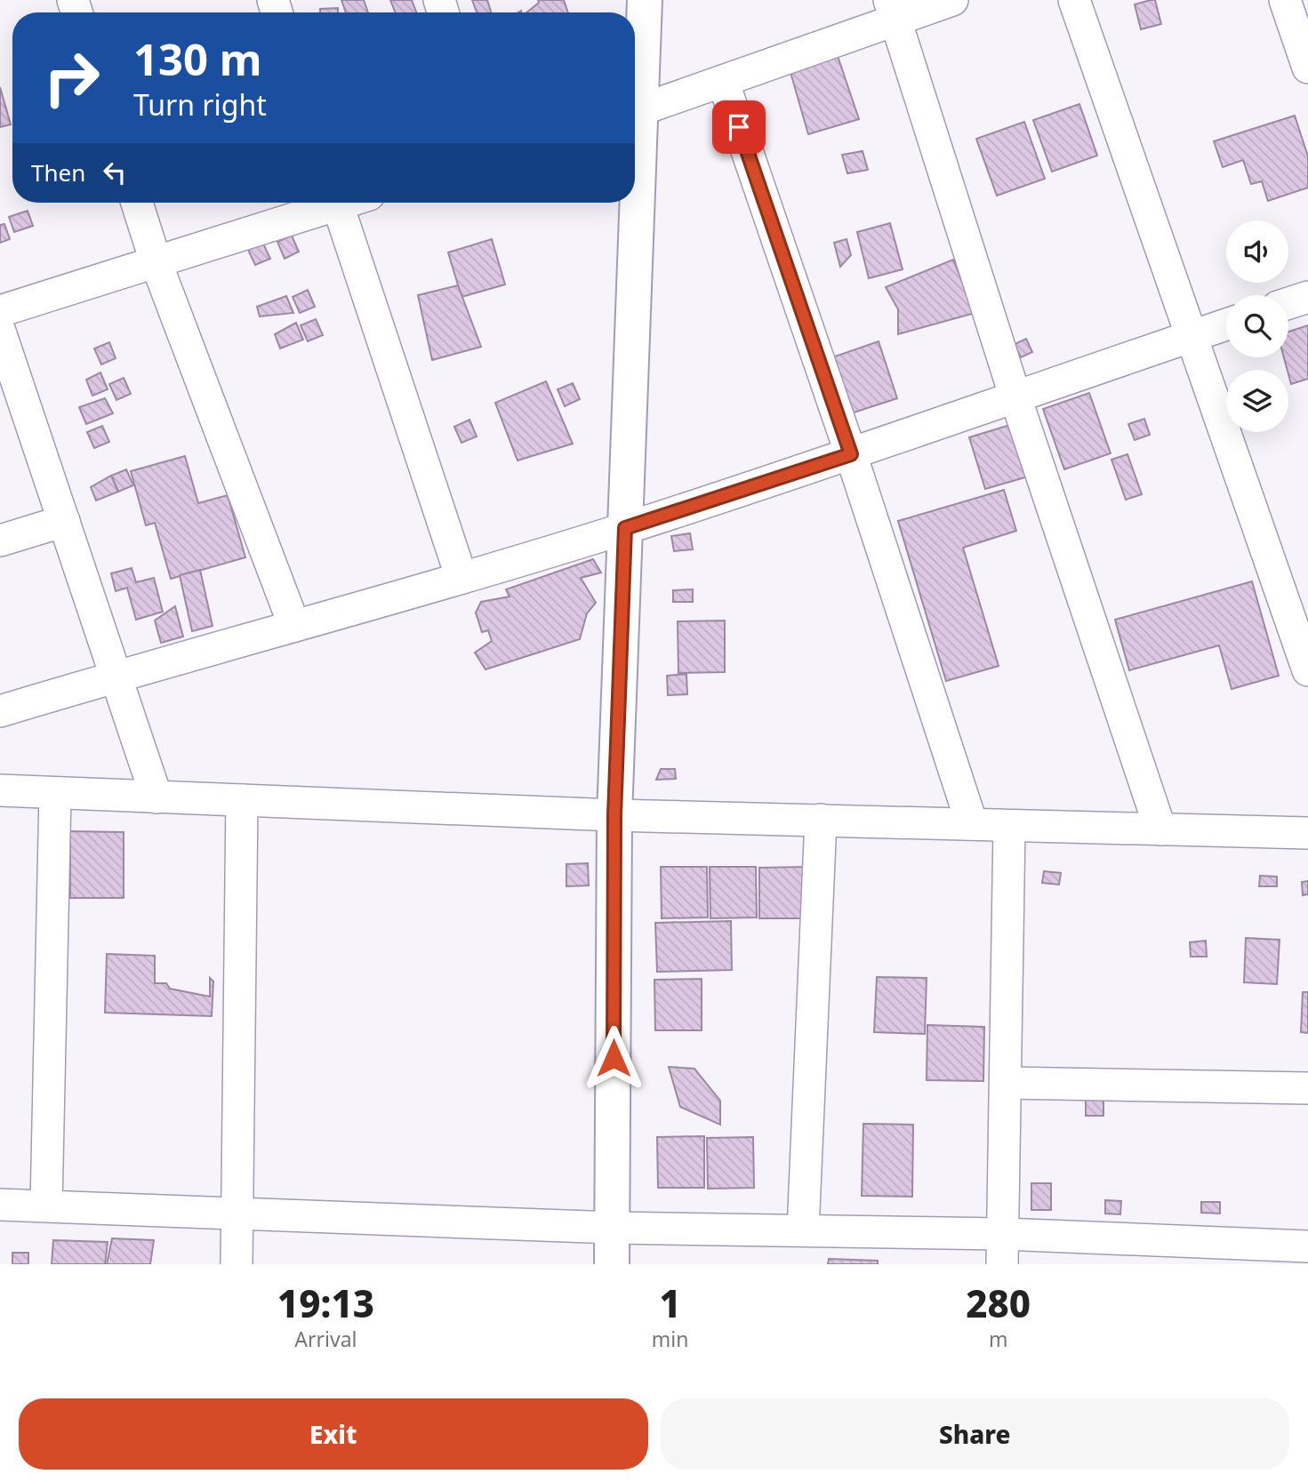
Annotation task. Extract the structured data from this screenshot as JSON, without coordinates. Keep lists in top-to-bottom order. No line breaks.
{"page":{"turn":["130 m","Turn right"],"then":"Then","eta":["19:13","Arrival","1","min","280","m"],"buttons":["Exit","Share"]}}
